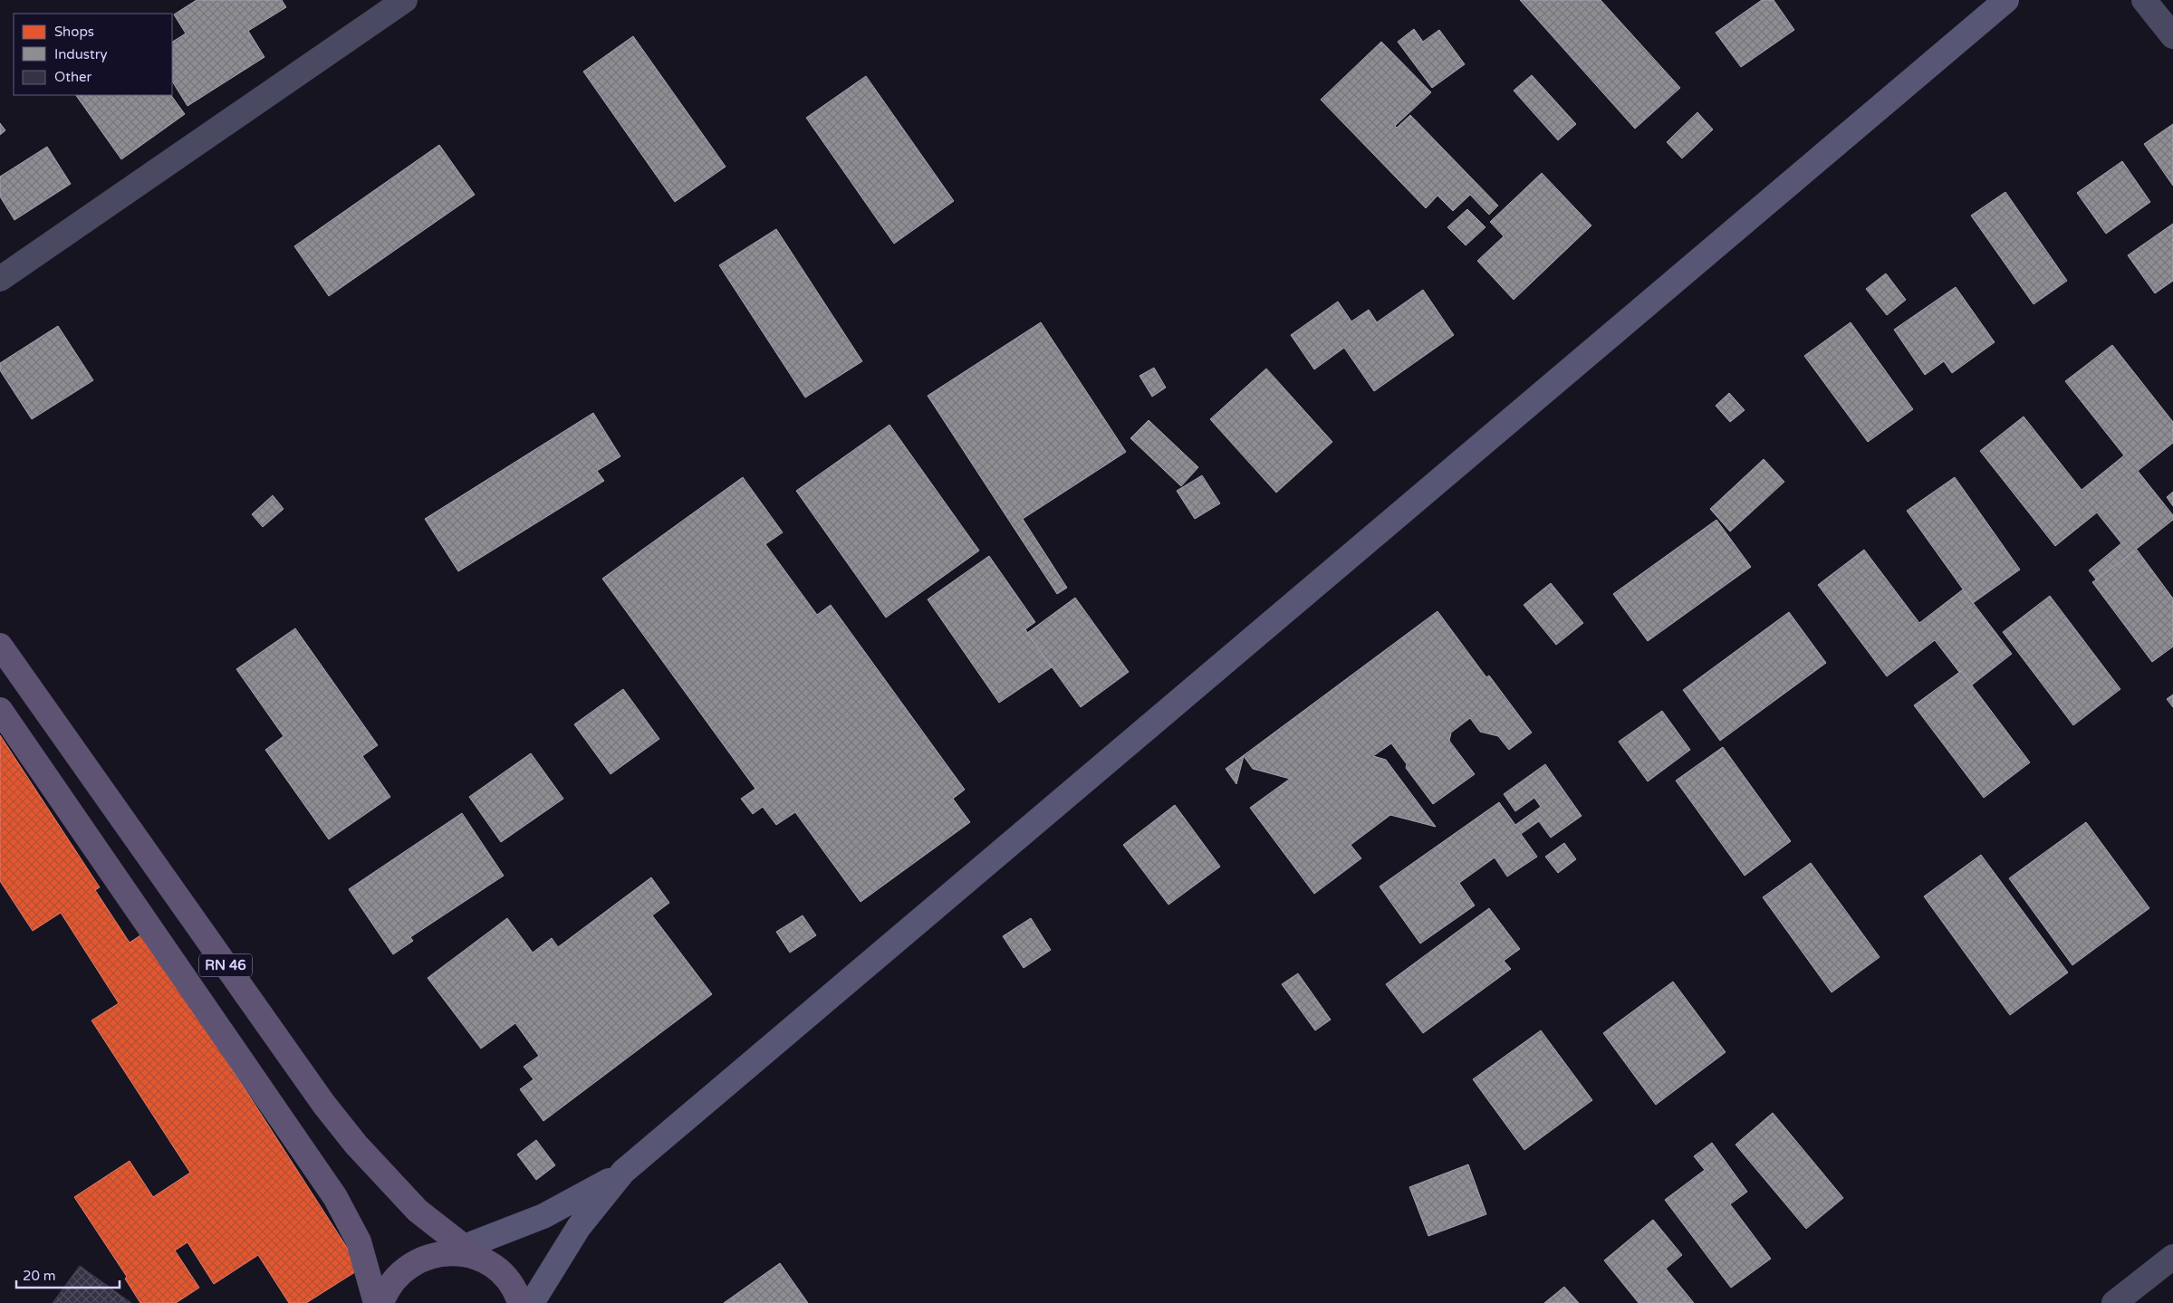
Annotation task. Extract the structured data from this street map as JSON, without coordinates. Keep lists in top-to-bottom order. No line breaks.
{"streets":{"main road":["RN 46"]},"legend":["Shops","Industry","Other"],"scale_bar":"20 m"}
